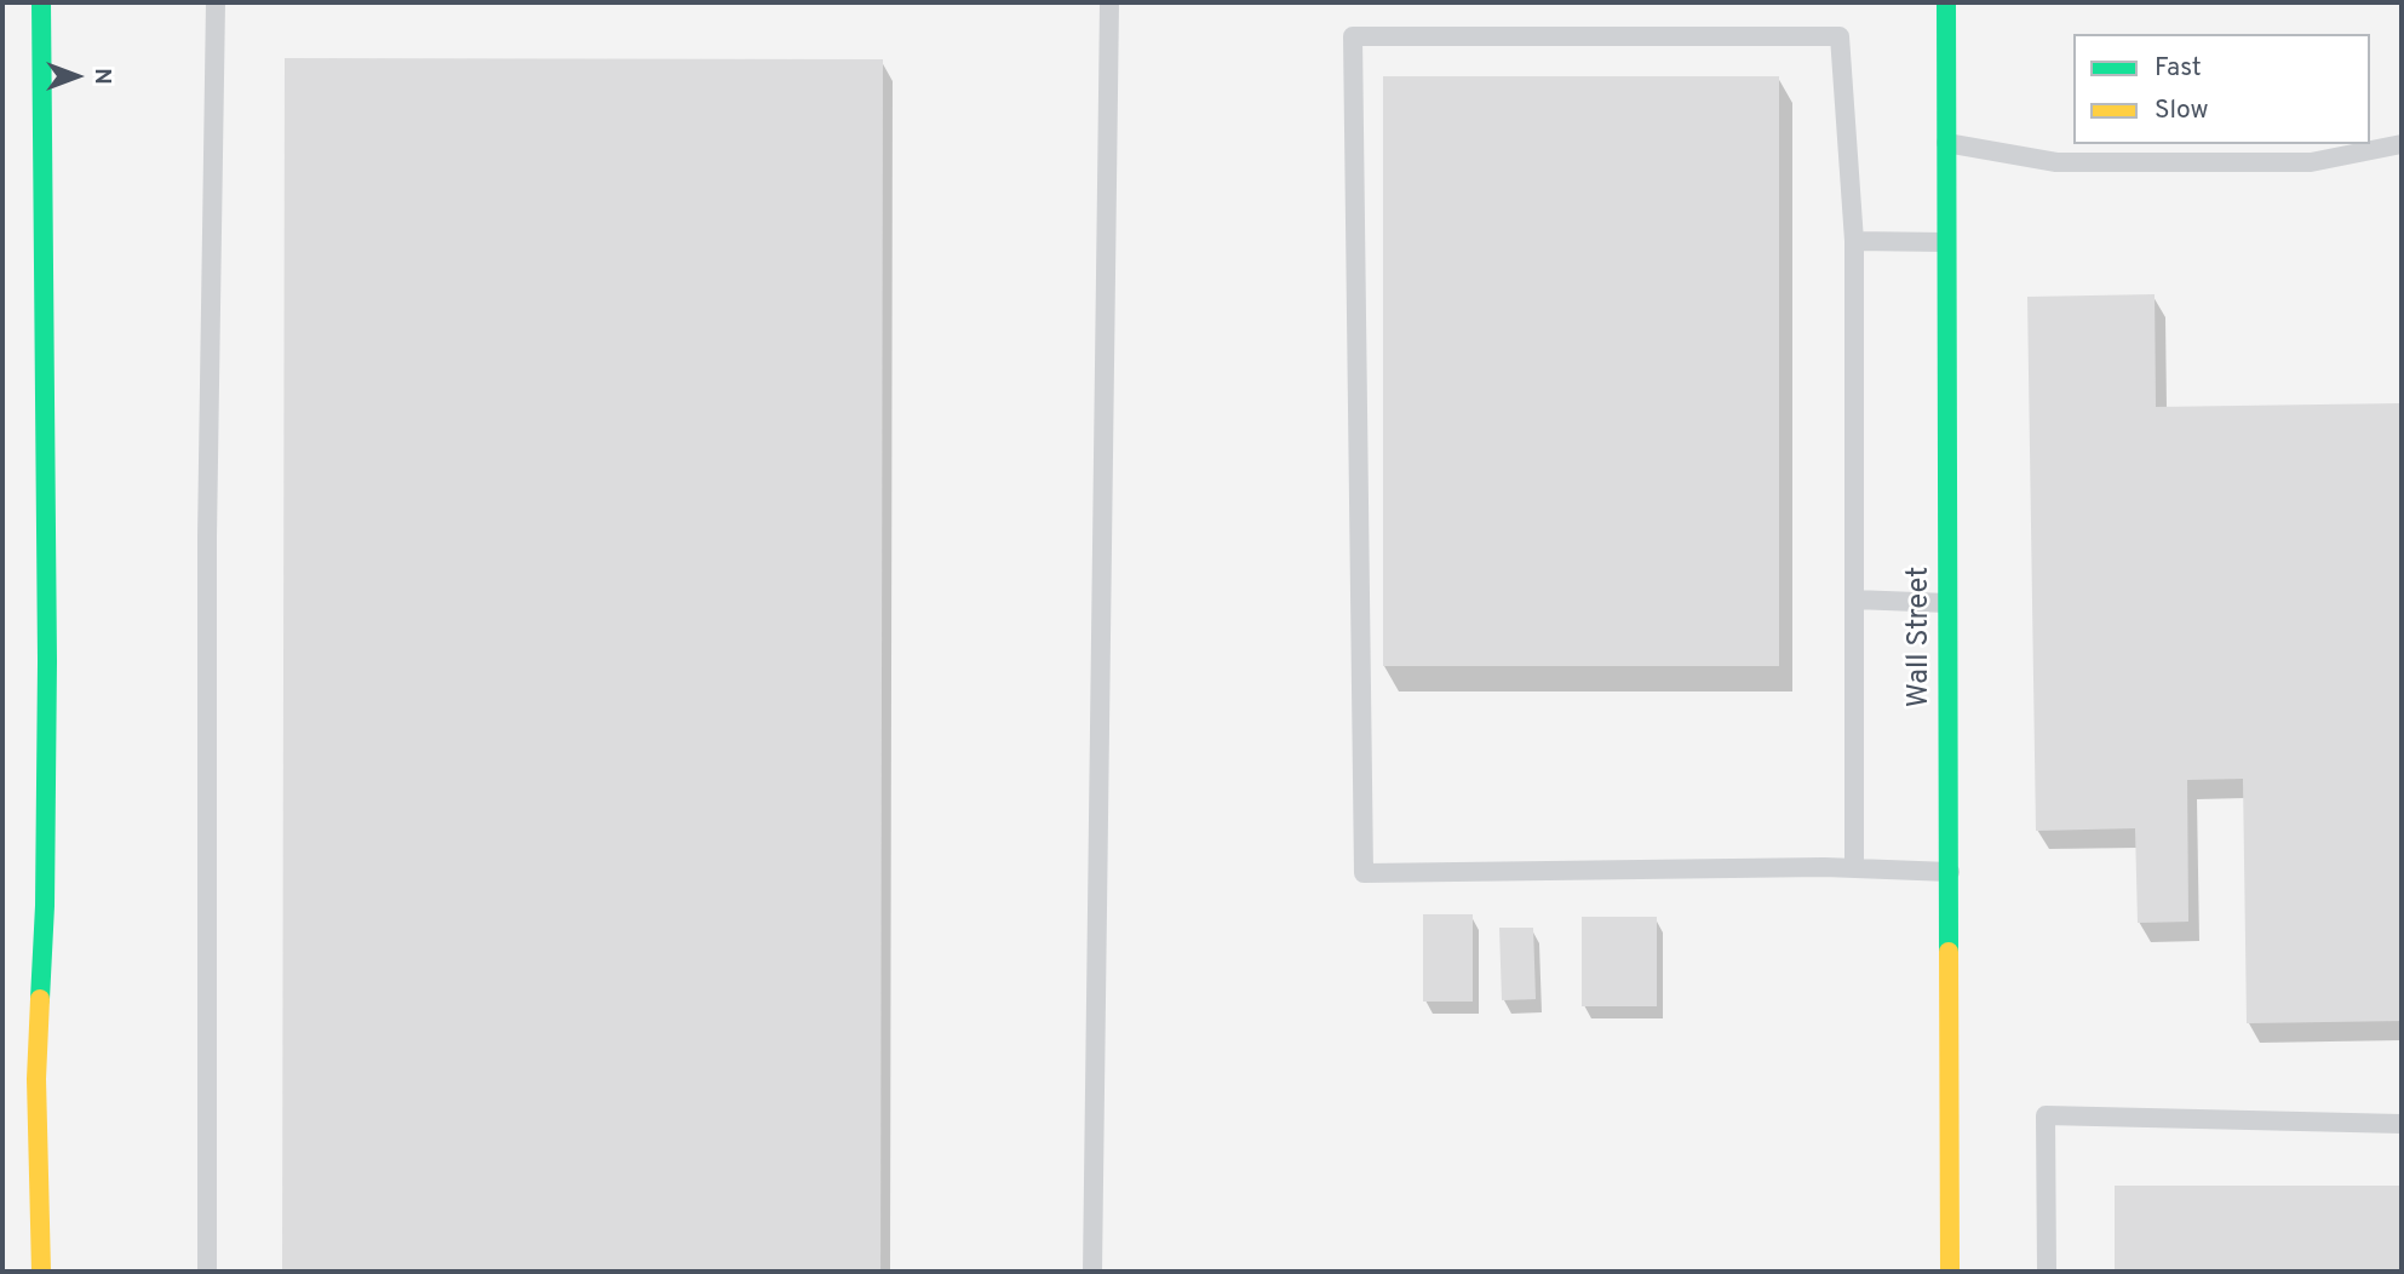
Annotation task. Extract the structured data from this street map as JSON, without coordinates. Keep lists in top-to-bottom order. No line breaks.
{"streets":{"street":["Wall Street"]},"legend":["Fast","Slow"],"north":"right"}
